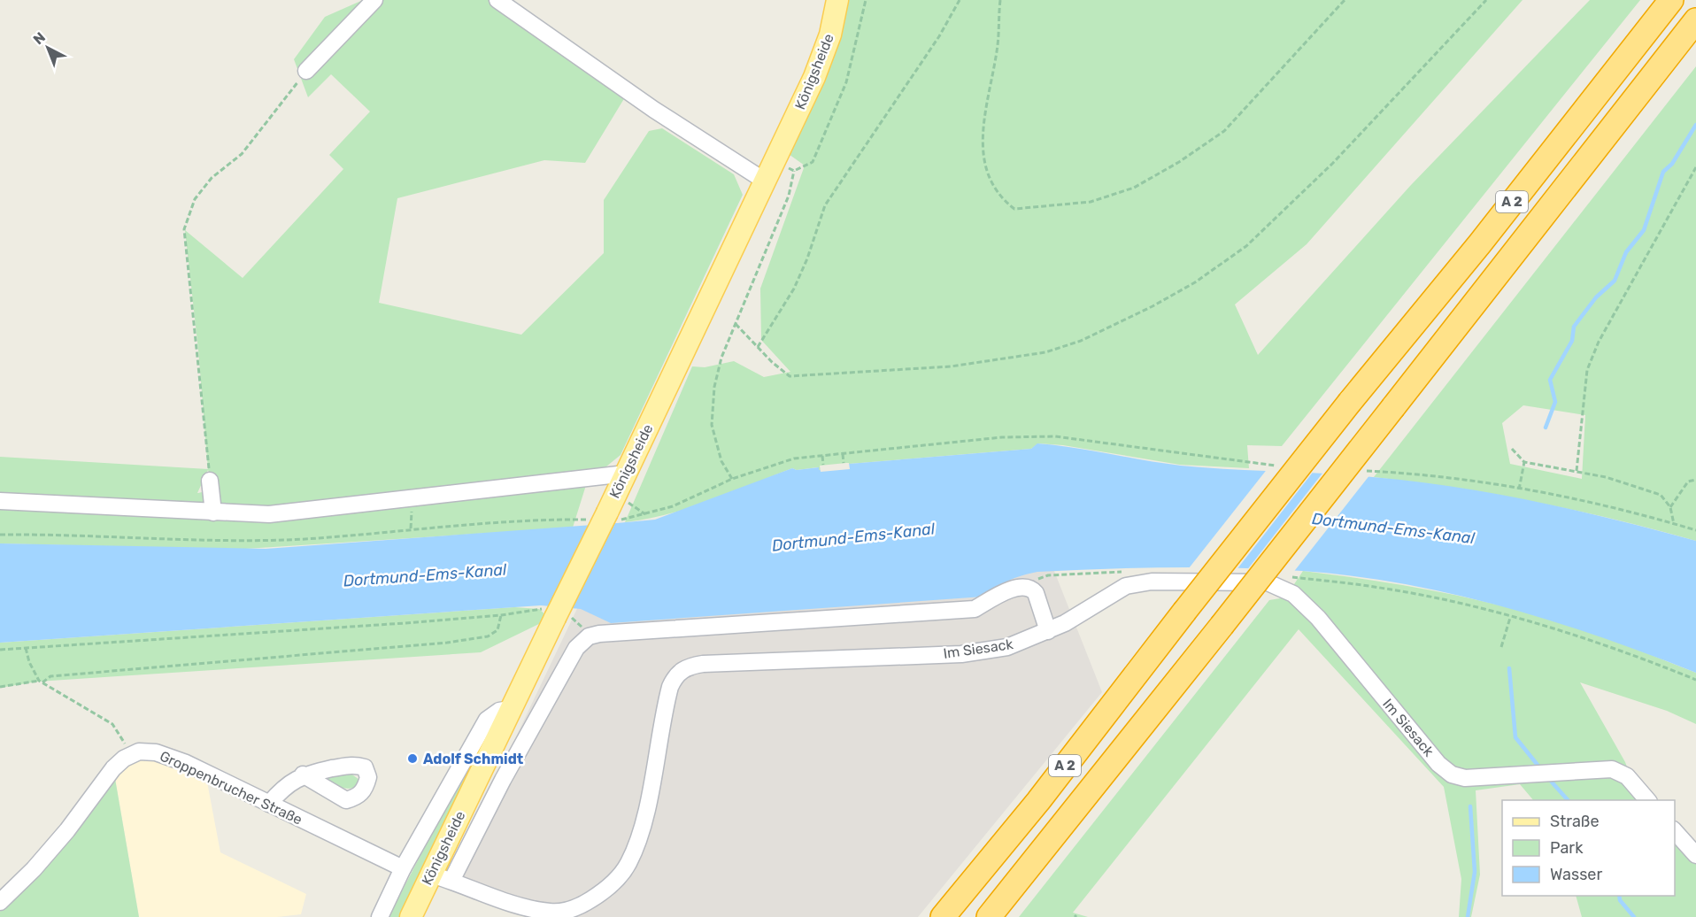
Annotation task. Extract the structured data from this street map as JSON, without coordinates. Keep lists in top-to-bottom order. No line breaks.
{"streets":{"highway":["A 2"],"main road":["Königsheide"],"street":["Im Siesack","Groppenbrucher Straße"]},"crossings":[["Königsheide","Im Siesack"]],"water":["Dortmund-Ems-Kanal"],"places":["Adolf Schmidt"],"legend":["Straße","Park","Wasser"],"north":"top left"}
